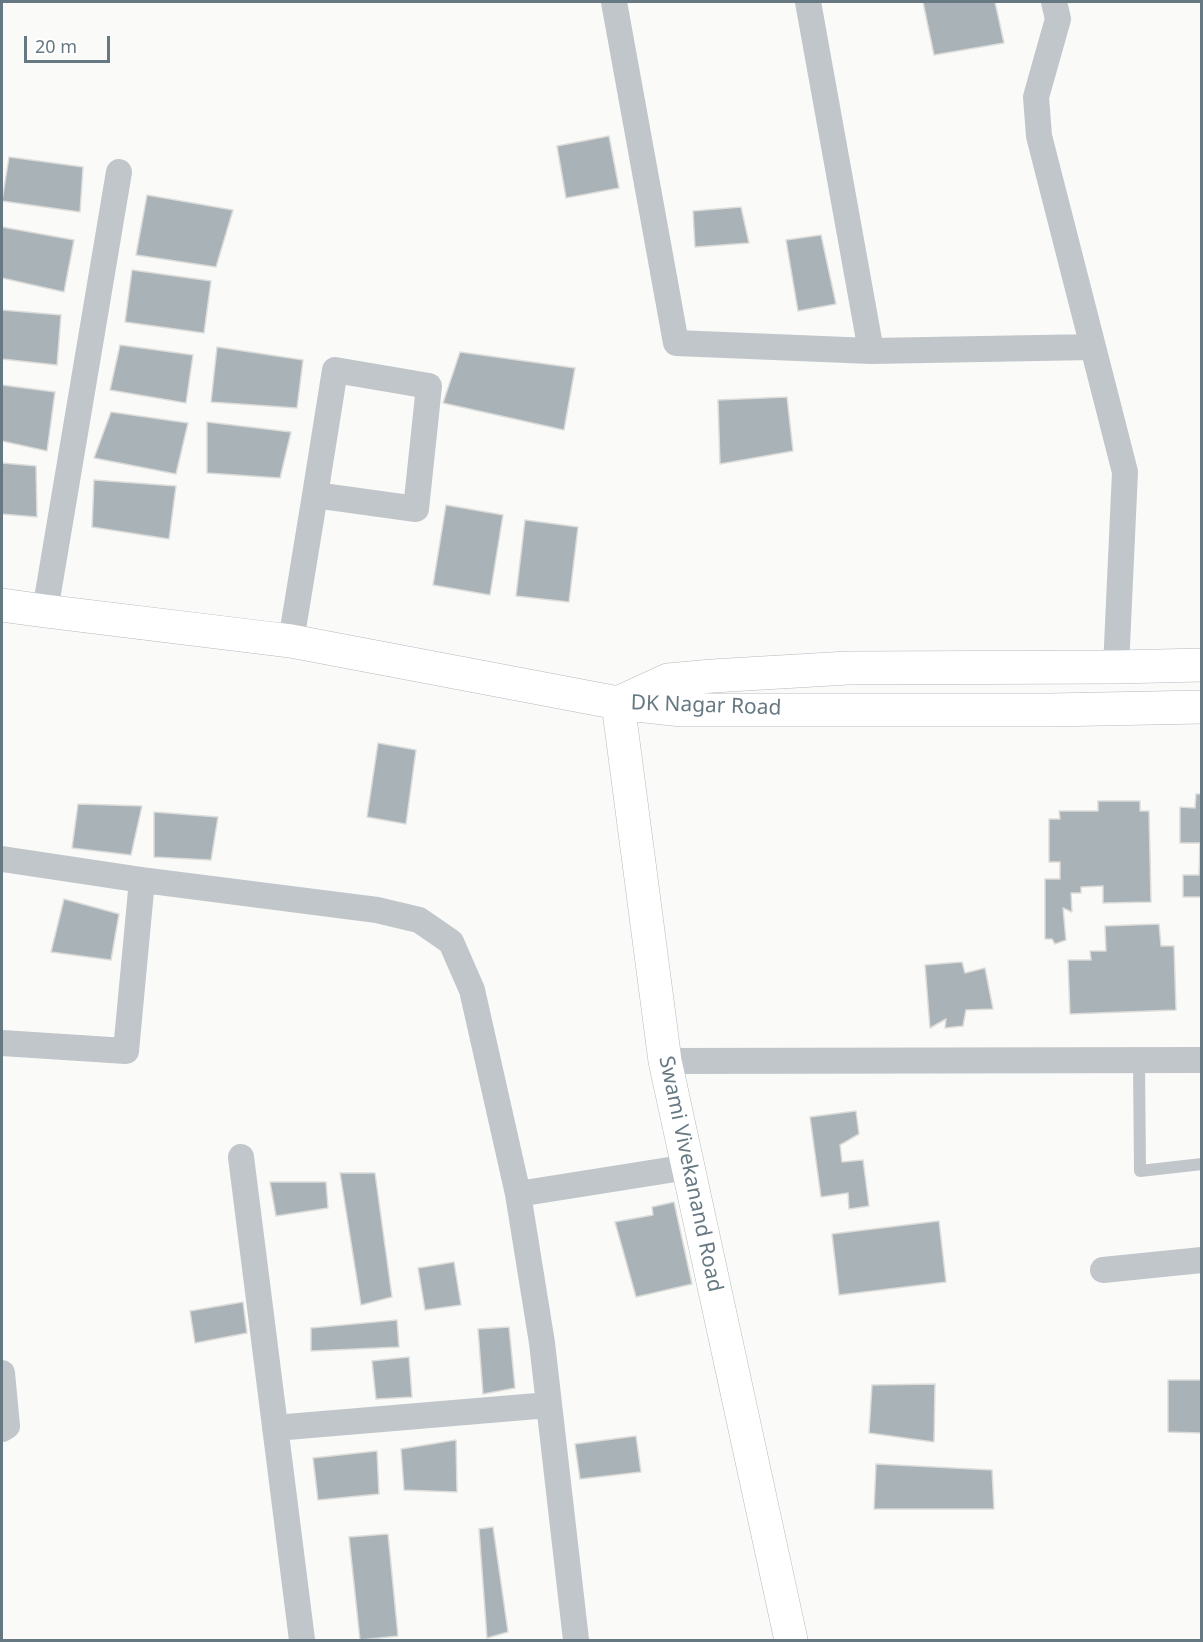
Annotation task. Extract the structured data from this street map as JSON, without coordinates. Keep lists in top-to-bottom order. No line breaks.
{"streets":{"main road":["DK Nagar Road","Swami Vivekanand Road"]},"crossings":[["DK Nagar Road","Swami Vivekanand Road"]],"scale_bar":"20 m"}
